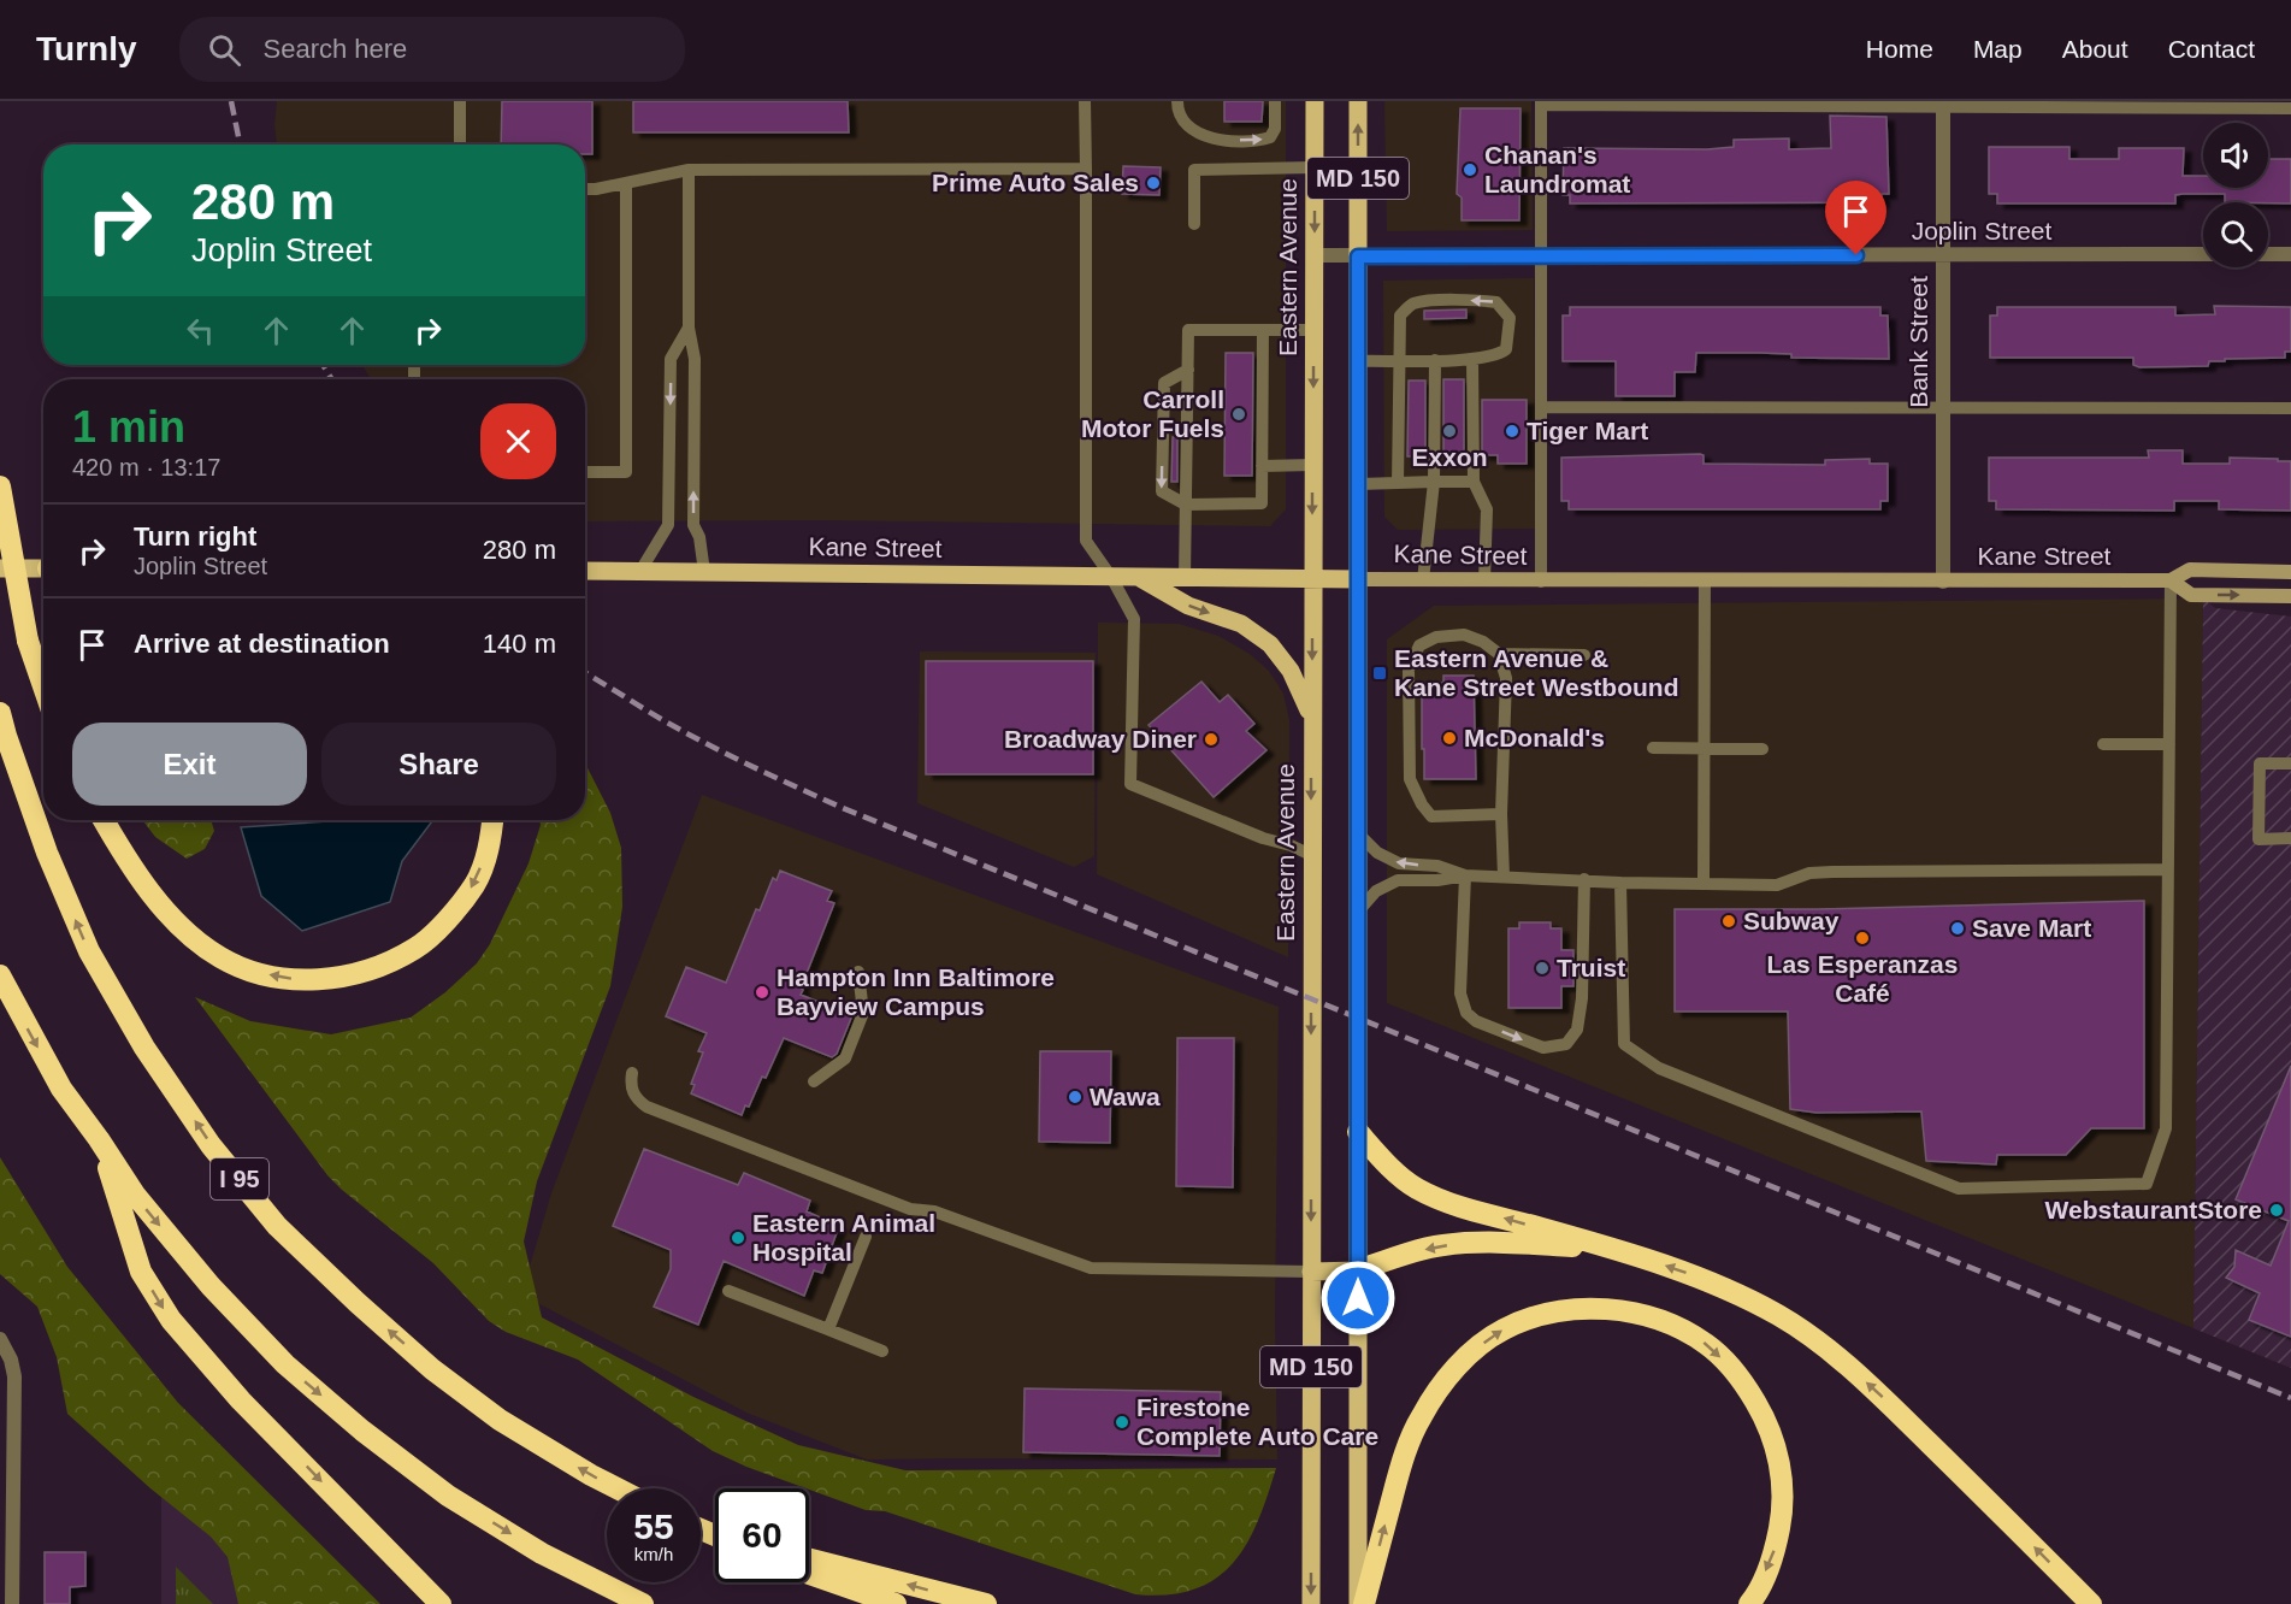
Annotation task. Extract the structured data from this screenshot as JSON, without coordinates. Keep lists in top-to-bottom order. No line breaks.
{"streets":{"highway":["I 95"],"main road":["MD 150","Eastern Avenue","Kane Street"],"street":["Joplin Street","Bank Street"]},"crossings":[["MD 150","Joplin Street"],["MD 150","Kane Street"],["Joplin Street","Eastern Avenue"],["Joplin Street","Bank Street"],["Eastern Avenue","Kane Street"],["Bank Street","Kane Street"]],"places":{"other":["Chanan's Laundromat","Prime Auto Sales","Carroll Motor Fuels","Exxon","Tiger Mart","McDonald's","Broadway Diner","Subway","Save Mart","Las Esperanzas Café","Truist","Hampton Inn Baltimore Bayview Campus","Wawa","WebstaurantStore","Eastern Animal Hospital","Firestone Complete Auto Care"],"transit":["Eastern Avenue & Kane Street Westbound"]},"page":{"header":"Turnly","search":"Search here","nav":["Home","Map","About","Contact"],"turn":["280 m","Joplin Street"],"heading":["1 min","420 m · 13:17"],"list":[{"name":"Turn right","note":"Joplin Street","value":"280 m"},{"name":"Arrive at destination","value":"140 m"}],"buttons":["Exit","Share"],"speed":"55 km/h","limit":"60"}}
